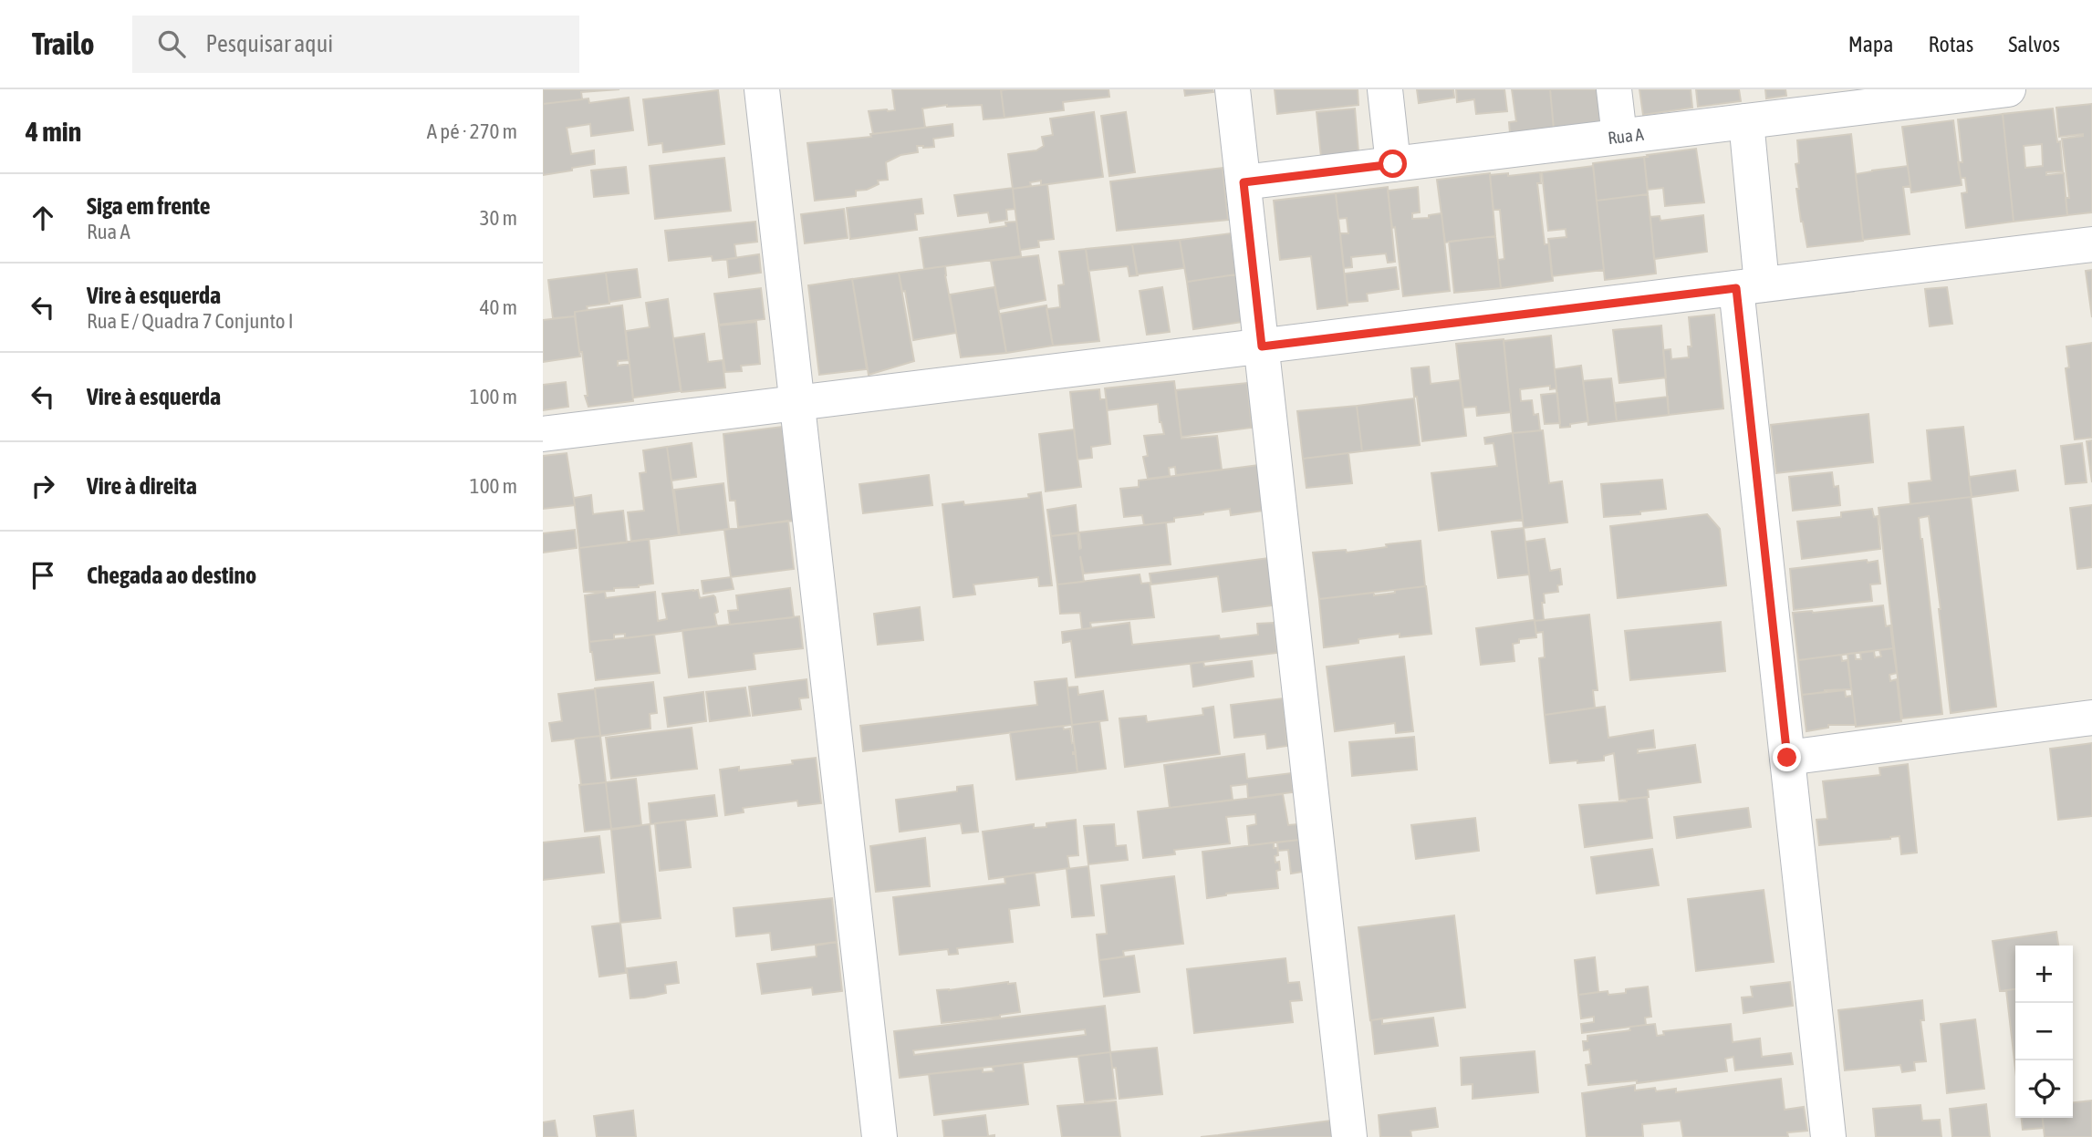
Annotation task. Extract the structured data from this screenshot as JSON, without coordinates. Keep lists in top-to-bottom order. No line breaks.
{"streets":{"street":["Rua A"]},"page":{"header":"Trailo","search":"Pesquisar aqui","nav":["Mapa","Rotas","Salvos"],"heading":["4 min","A pé · 270 m"],"list":[["Siga em frente","Rua A","30 m"],["Vire à esquerda","Rua E / Quadra 7 Conjunto I","40 m"],["Vire à esquerda","100 m"],["Vire à direita","100 m"],"Chegada ao destino"],"map_buttons":["+","−"]}}
